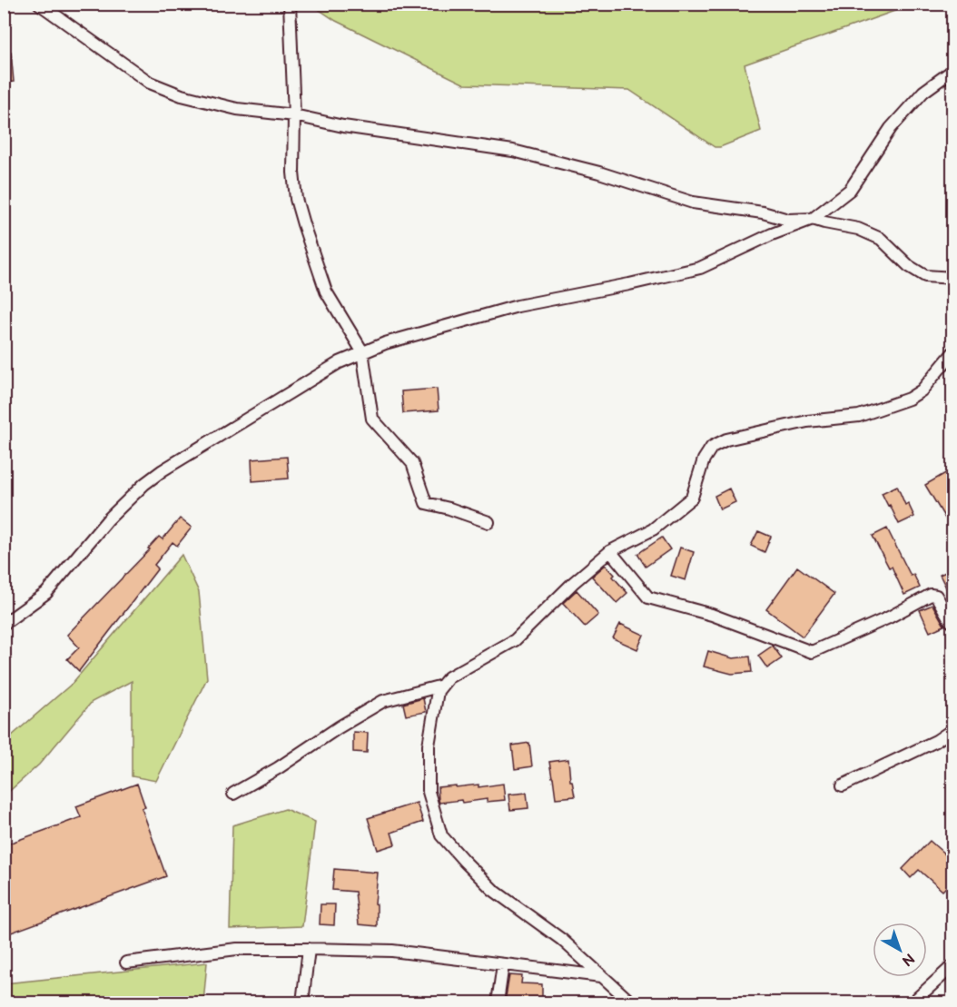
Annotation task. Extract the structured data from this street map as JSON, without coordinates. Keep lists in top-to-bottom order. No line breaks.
{"north":"bottom right"}
